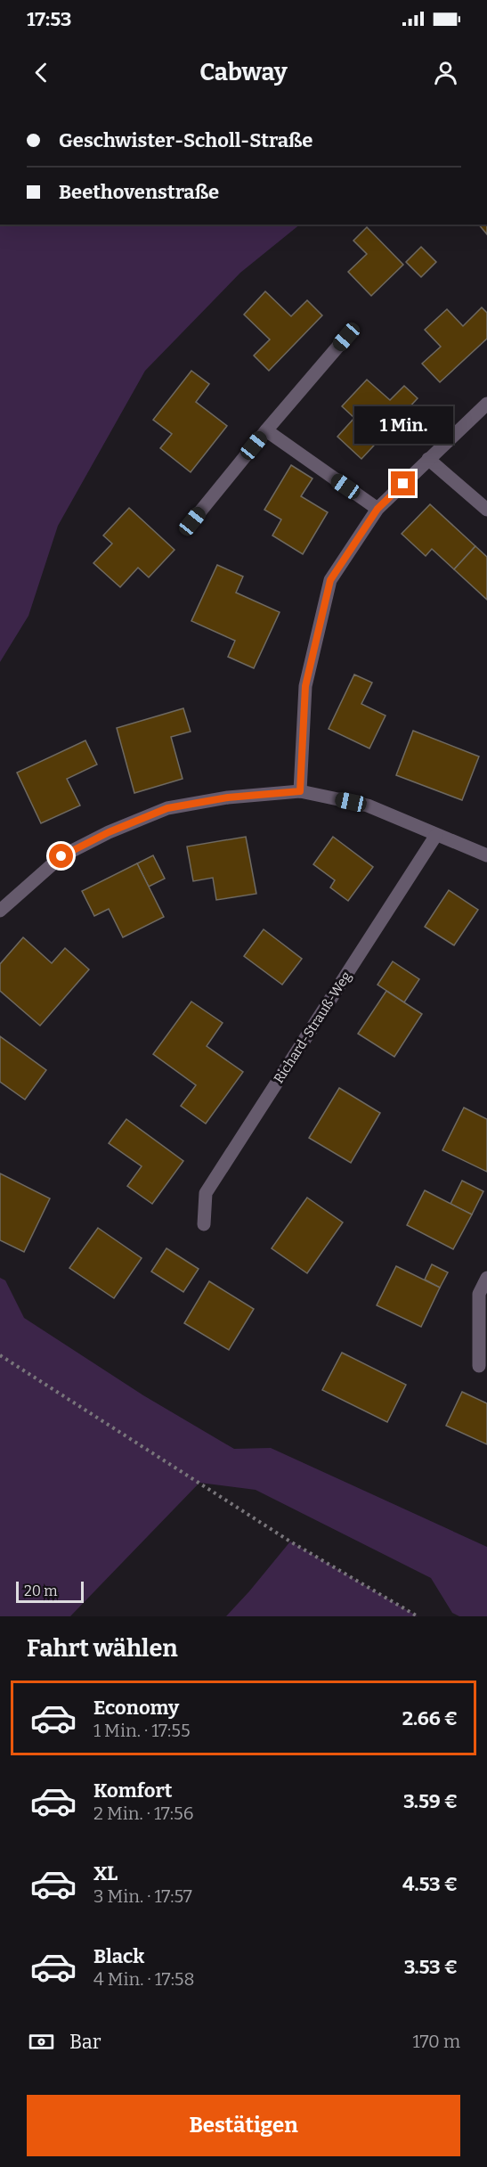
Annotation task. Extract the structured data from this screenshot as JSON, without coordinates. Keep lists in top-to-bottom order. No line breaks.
{"streets":{"street":["Richard-Strauß-Weg"]},"scale_bar":"20 m","page":{"status":"17:53","header":"Cabway","banner":["Geschwister-Scholl-Straße","Beethovenstraße"],"bubble":"1 Min.","scale":"20 m","heading":"Fahrt wählen","list":[{"name":"Economy","note":"1 Min. · 17:55","value":"2.66 €"},{"name":"Komfort","note":"2 Min. · 17:56","value":"3.59 €"},{"name":"XL","note":"3 Min. · 17:57","value":"4.53 €"},{"name":"Black","note":"4 Min. · 17:58","value":"3.53 €"}],"pay":["Bar","170 m"],"buttons":"Bestätigen"}}
